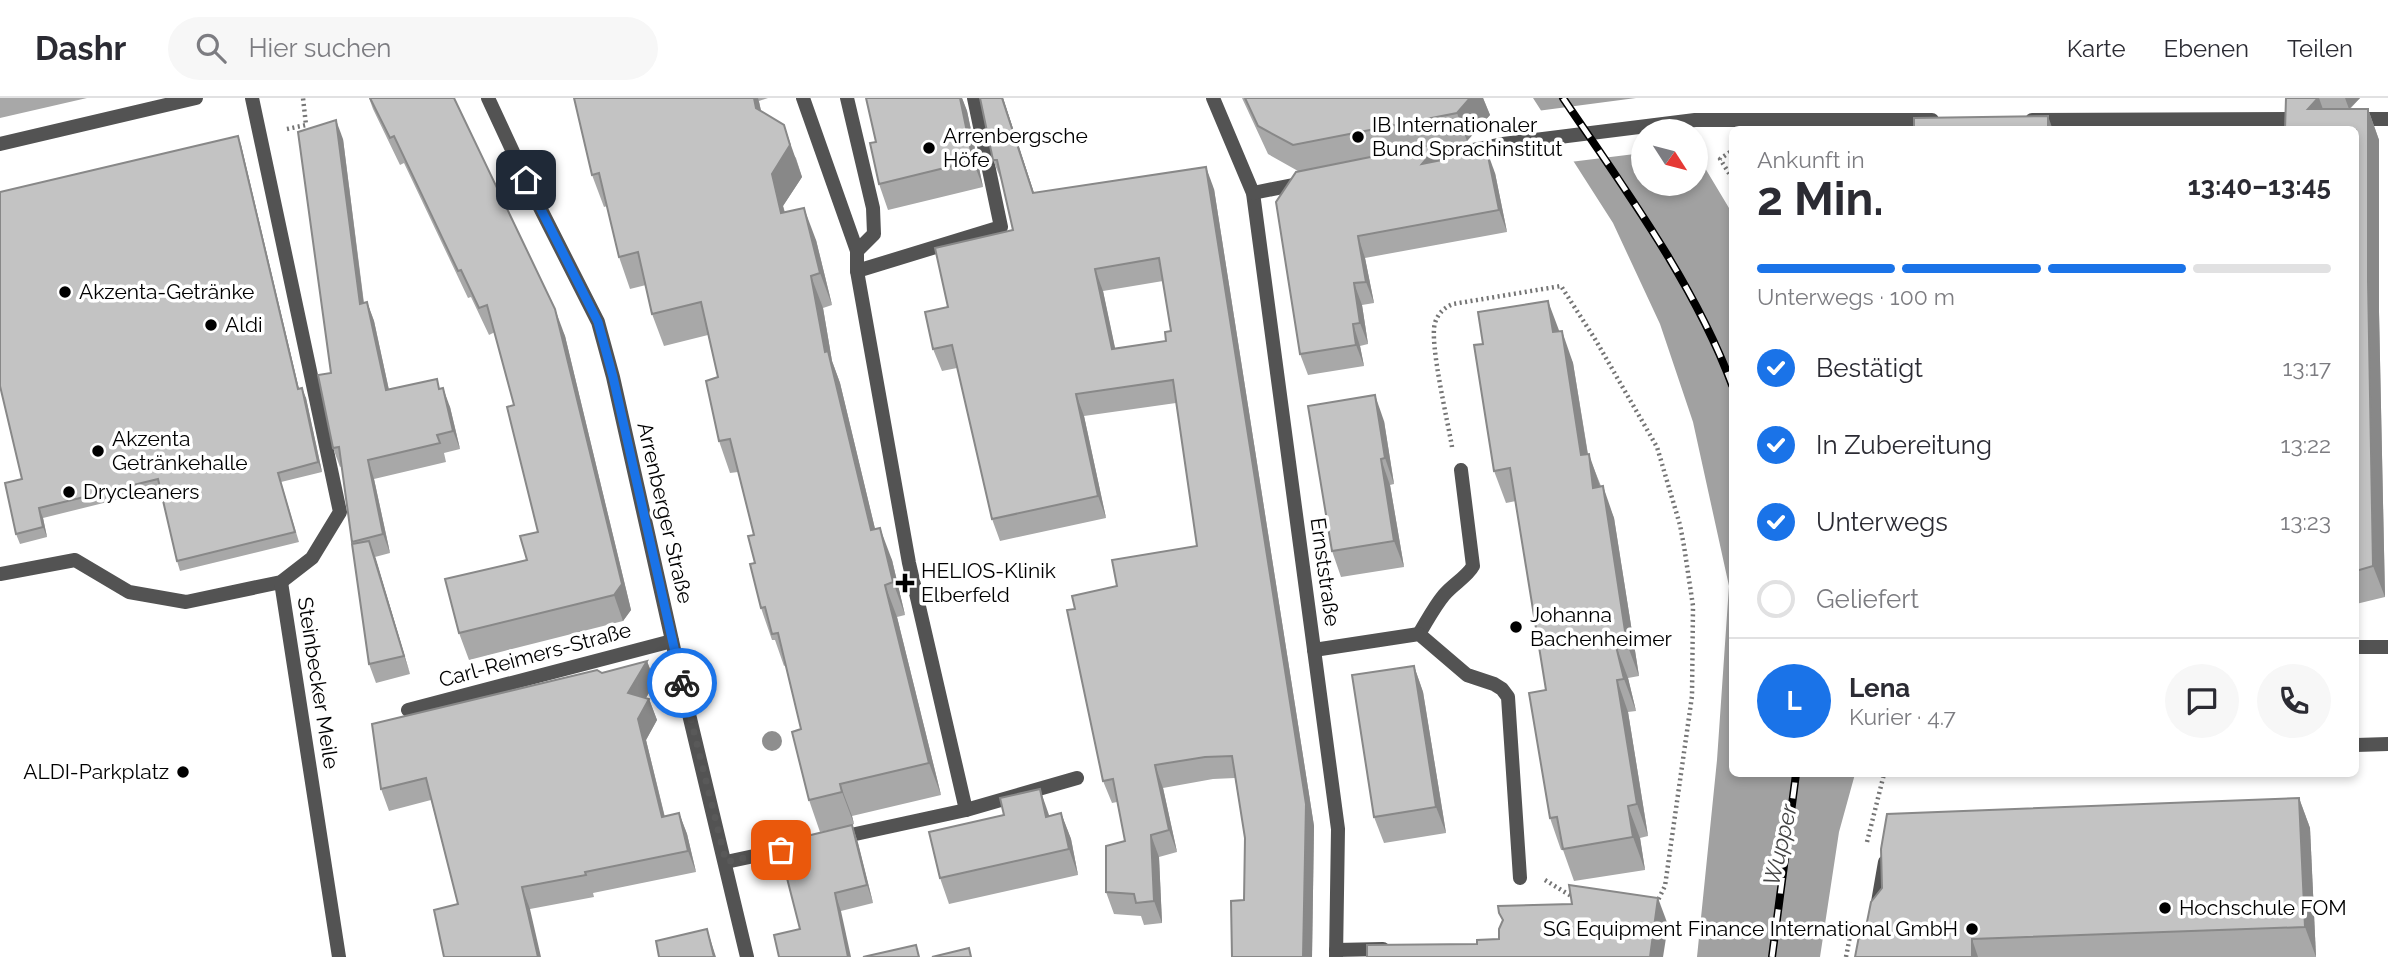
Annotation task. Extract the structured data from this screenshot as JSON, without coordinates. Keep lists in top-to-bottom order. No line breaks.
{"streets":{"street":["Arrenberger Straße","Ernststraße","Carl-Reimers-Straße","Steinbecker Meile"]},"crossings":[["Arrenberger Straße","Carl-Reimers-Straße"]],"water":["Wupper"],"places":{"other":["IB Internationaler Bund Sprachinstitut","Arrenbergsche Höfe","Akzenta-Getränke","Aldi","Akzenta Getränkehalle","Drycleaners","Johanna Bachenheimer","ALDI-Parkplatz","Hochschule FOM","SG Equipment Finance International GmbH"],"health":["HELIOS-Klinik Elberfeld"]},"north":"bottom right","page":{"header":"Dashr","search":"Hier suchen","nav":["Karte","Ebenen","Teilen"],"heading":["2 Min.","Ankunft in","13:40–13:45"],"panel":["Lena","Kurier · 4.7"],"bar":"Unterwegs · 100 m","list":[["Bestätigt","13:17"],["In Zubereitung","13:22"],["Unterwegs","13:23"],"Geliefert"],"round":"L"}}
